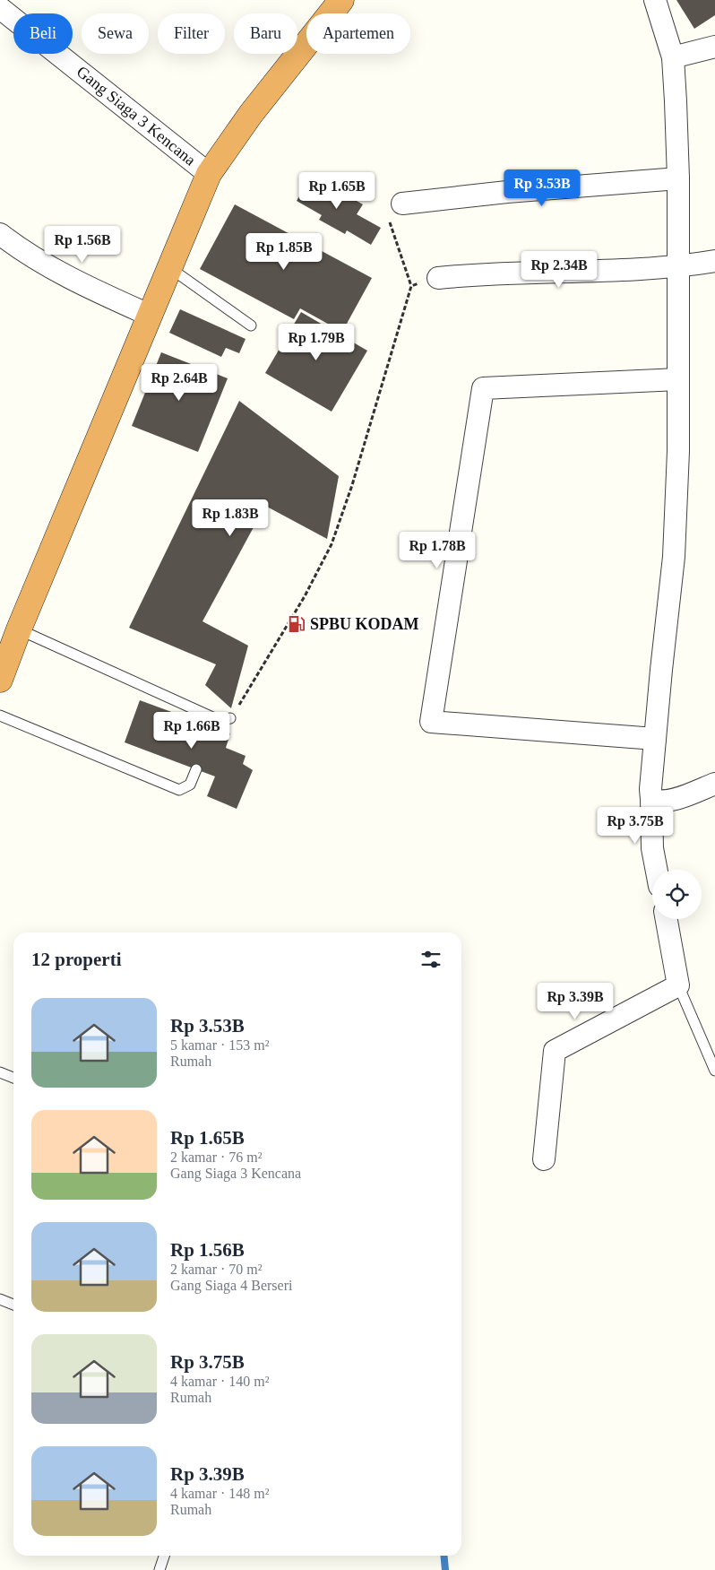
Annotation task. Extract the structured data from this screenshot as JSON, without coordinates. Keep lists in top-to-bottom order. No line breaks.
{"streets":{"street":["Gang Siaga 3 Kencana"]},"places":{"fuel station":["SPBU KODAM"]},"page":{"chip":["Beli","Sewa","Filter","Baru","Apartemen"],"price":["Rp 3.53B","Rp 1.65B","Rp 1.56B","Rp 1.85B","Rp 2.34B","Rp 1.79B","Rp 2.64B","Rp 1.83B","Rp 1.78B","Rp 1.66B","Rp 3.75B","Rp 3.39B"],"heading":"12 properti","list":[{"name":"Rp 3.53B","note":"5 kamar · 153 m² · Rumah"},{"name":"Rp 1.65B","note":"2 kamar · 76 m² · Gang Siaga 3 Kencana"},{"name":"Rp 1.56B","note":"2 kamar · 70 m² · Gang Siaga 4 Berseri"},{"name":"Rp 3.75B","note":"4 kamar · 140 m² · Rumah"},{"name":"Rp 3.39B","note":"4 kamar · 148 m² · Rumah"}]}}
